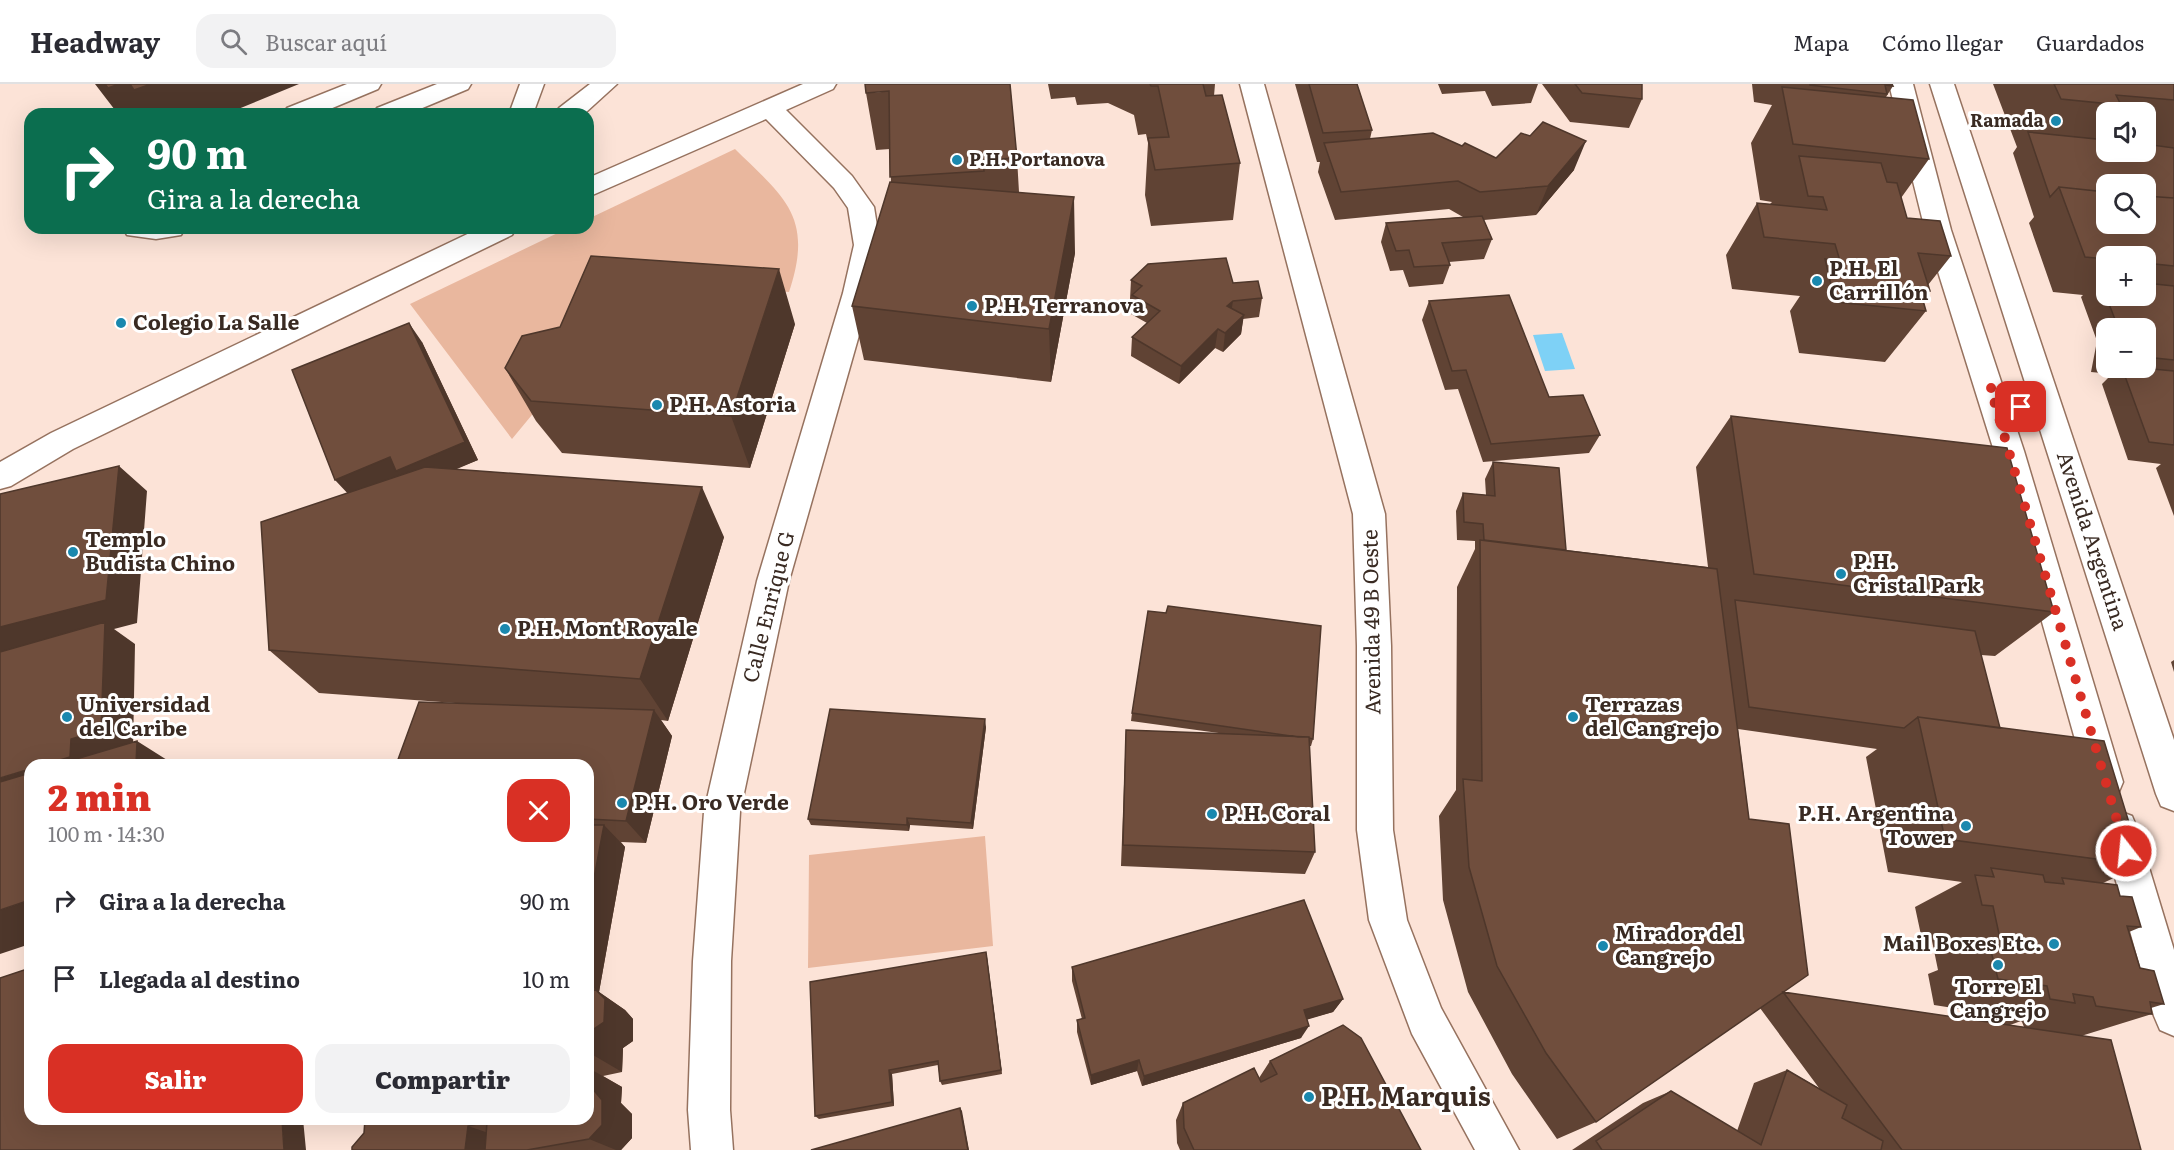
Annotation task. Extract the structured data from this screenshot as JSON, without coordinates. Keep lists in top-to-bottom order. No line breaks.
{"streets":{"street":["Avenida Argentina","Calle Enrique G","Avenida 49 B Oeste"]},"places":["Ramada","P.H. Portanova","P.H. El Carrillón","P.H. Terranova","Colegio La Salle","P.H. Astoria","Templo Budista Chino","P.H. Cristal Park","P.H. Mont Royale","Universidad del Caribe","Terrazas del Cangrejo","P.H. Oro Verde","P.H. Coral","P.H. Argentina Tower","Mail Boxes Etc.","Mirador del Cangrejo","Torre El Cangrejo","P.H. Marquis"],"page":{"header":"Headway","search":"Buscar aquí","nav":["Mapa","Cómo llegar","Guardados"],"map_buttons":["+","−"],"turn":["90 m","Gira a la derecha"],"heading":["2 min","100 m · 14:30"],"list":[{"name":"Gira a la derecha","value":"90 m"},{"name":"Llegada al destino","value":"10 m"}],"buttons":["Salir","Compartir"]}}
